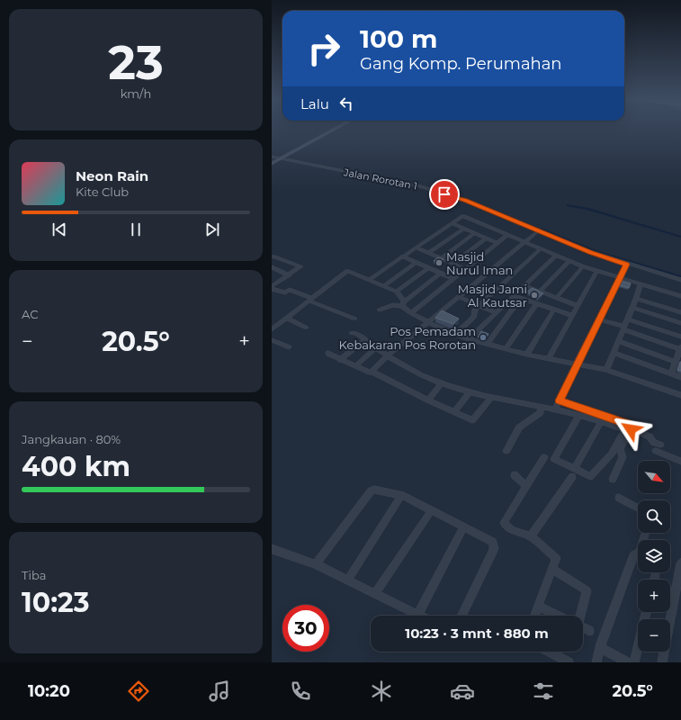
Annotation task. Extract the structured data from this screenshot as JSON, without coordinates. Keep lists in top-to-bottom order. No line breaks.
{"streets":{"street":["Jalan Rorotan 1"]},"places":["Masjid Nurul Iman","Masjid Jami Al Kautsar","Pos Pemadam Kebakaran Pos Rorotan"],"north":"bottom right","page":{"tile":[["23","km/h"],"AC",["Jangkauan · 80%","400 km"],["Tiba","10:23"]],"turn":["100 m","Gang Komp. Perumahan"],"then":"Lalu","song":["Neon Rain","Kite Club"],"heat":["−","20.5°","+"],"map_buttons":["+","−"],"limit":"30","trip":"10:23 · 3 mnt · 880 m","tabs":["10:20","20.5°"]}}
